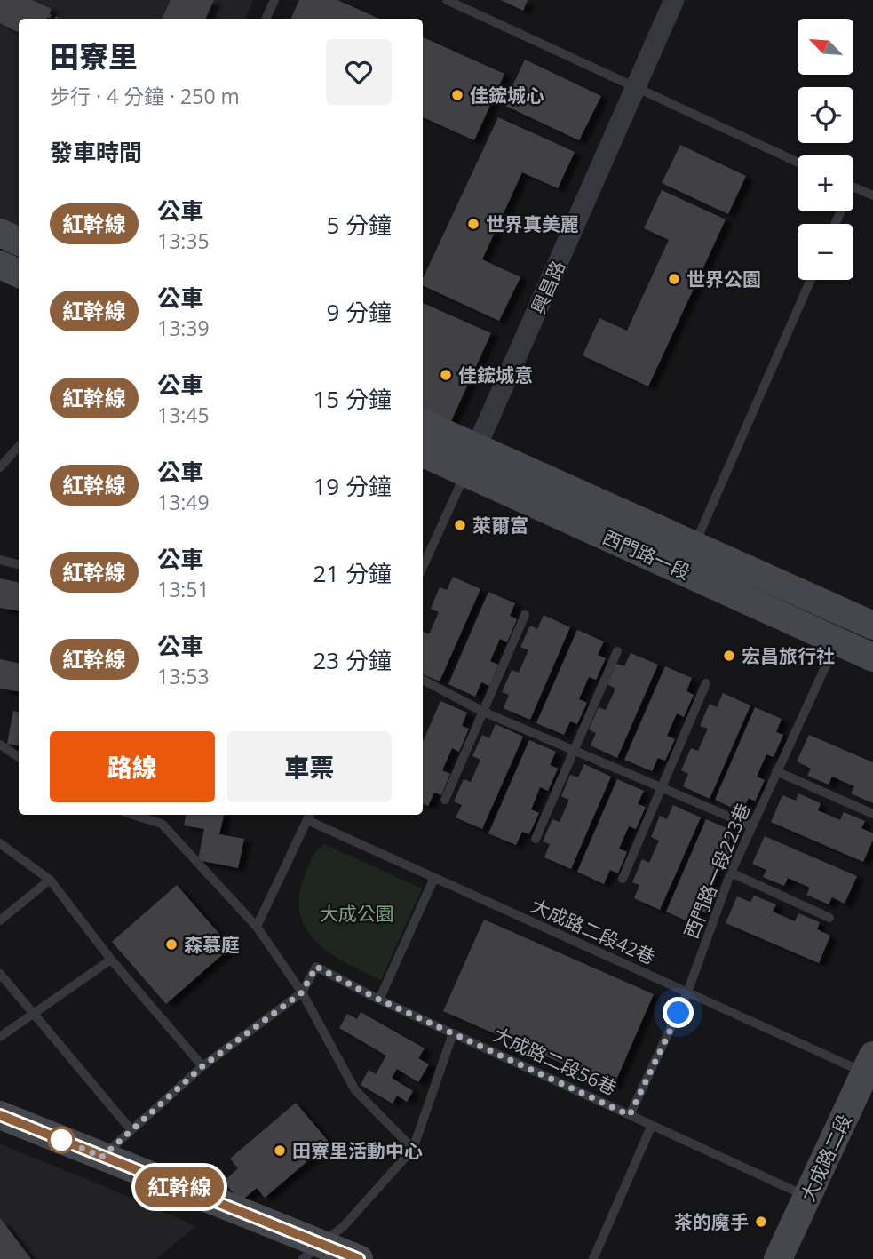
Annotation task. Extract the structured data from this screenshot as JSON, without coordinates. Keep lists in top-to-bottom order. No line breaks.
{"streets":{"street":["興昌路","西門路一段","大成路二段"],"lane":["西門路一段223巷","大成路二段42巷","大成路二段56巷"]},"crossings":[["興昌路","西門路一段"],["西門路一段","西門路一段223巷"],["西門路一段223巷","大成路二段42巷"],["西門路一段223巷","大成路二段56巷"],["大成路二段42巷","大成路二段"],["大成路二段56巷","大成路二段"]],"parks":["大成公園"],"places":["佳鋐城心","世界真美麗","世界公園","佳鋐城意","萊爾富","宏昌旅行社","森慕庭","田寮里活動中心","茶的魔手"],"lines":["bus line 紅幹線"],"north":"top left","page":{"on_map":"紅幹線","map_buttons":["+","−"],"heading":[["田寮里","步行 · 4 分鐘 · 250 m"],"發車時間"],"list":[{"mark":"紅幹線","name":"公車","note":"13:35","value":"5 分鐘"},{"mark":"紅幹線","name":"公車","note":"13:39","value":"9 分鐘"},{"mark":"紅幹線","name":"公車","note":"13:45","value":"15 分鐘"},{"mark":"紅幹線","name":"公車","note":"13:49","value":"19 分鐘"},{"mark":"紅幹線","name":"公車","note":"13:51","value":"21 分鐘"},{"mark":"紅幹線","name":"公車","note":"13:53","value":"23 分鐘"}],"buttons":["路線","車票"]}}
